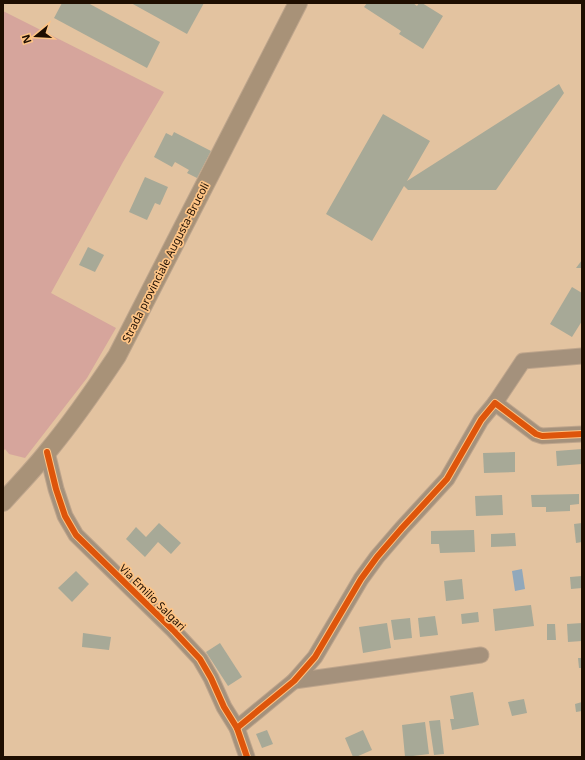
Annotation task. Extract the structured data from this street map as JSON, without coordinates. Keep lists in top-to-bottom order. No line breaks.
{"streets":{"main road":["Strada provinciale Augusta-Brucoli"],"street":["Via Emilio Salgari"]},"crossings":[["Strada provinciale Augusta-Brucoli","Via Emilio Salgari"]],"north":"left"}
